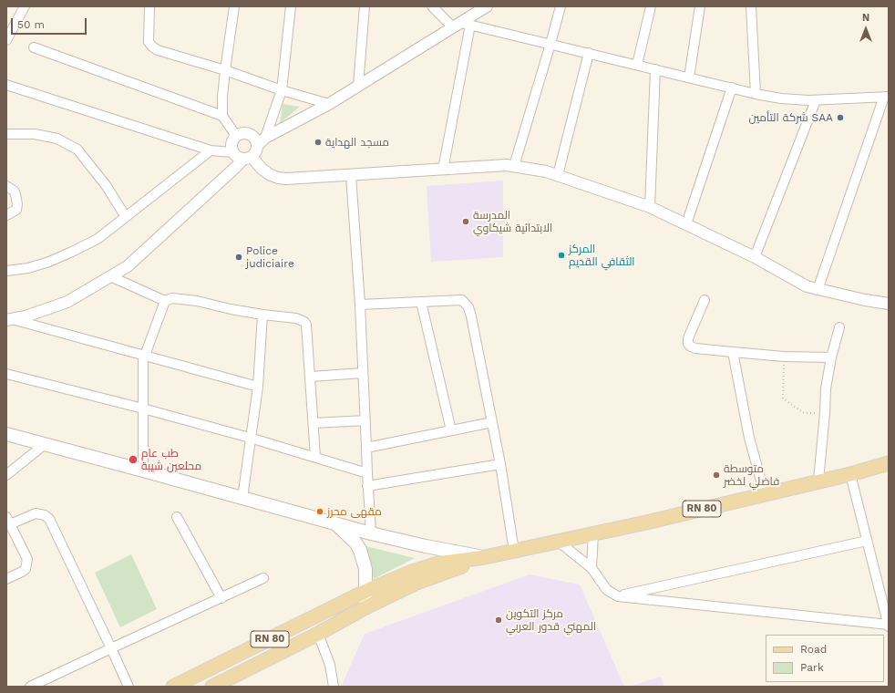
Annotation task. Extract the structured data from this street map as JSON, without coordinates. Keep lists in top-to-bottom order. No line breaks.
{"streets":{"main road":["RN 80"]},"places":["شركة التأمين SAA","مسجد الهداية","المدرسة الابتدائية شيكاوي","المركز الثقافي القديم","Police judiciaire","طب عام محلعين شيبة","متوسطة فاضلي لخضر","مقهى محرز","مركز التكوين المهني قدور العربي"],"legend":["Road","Park"],"scale_bar":"50 m","north":"top"}
